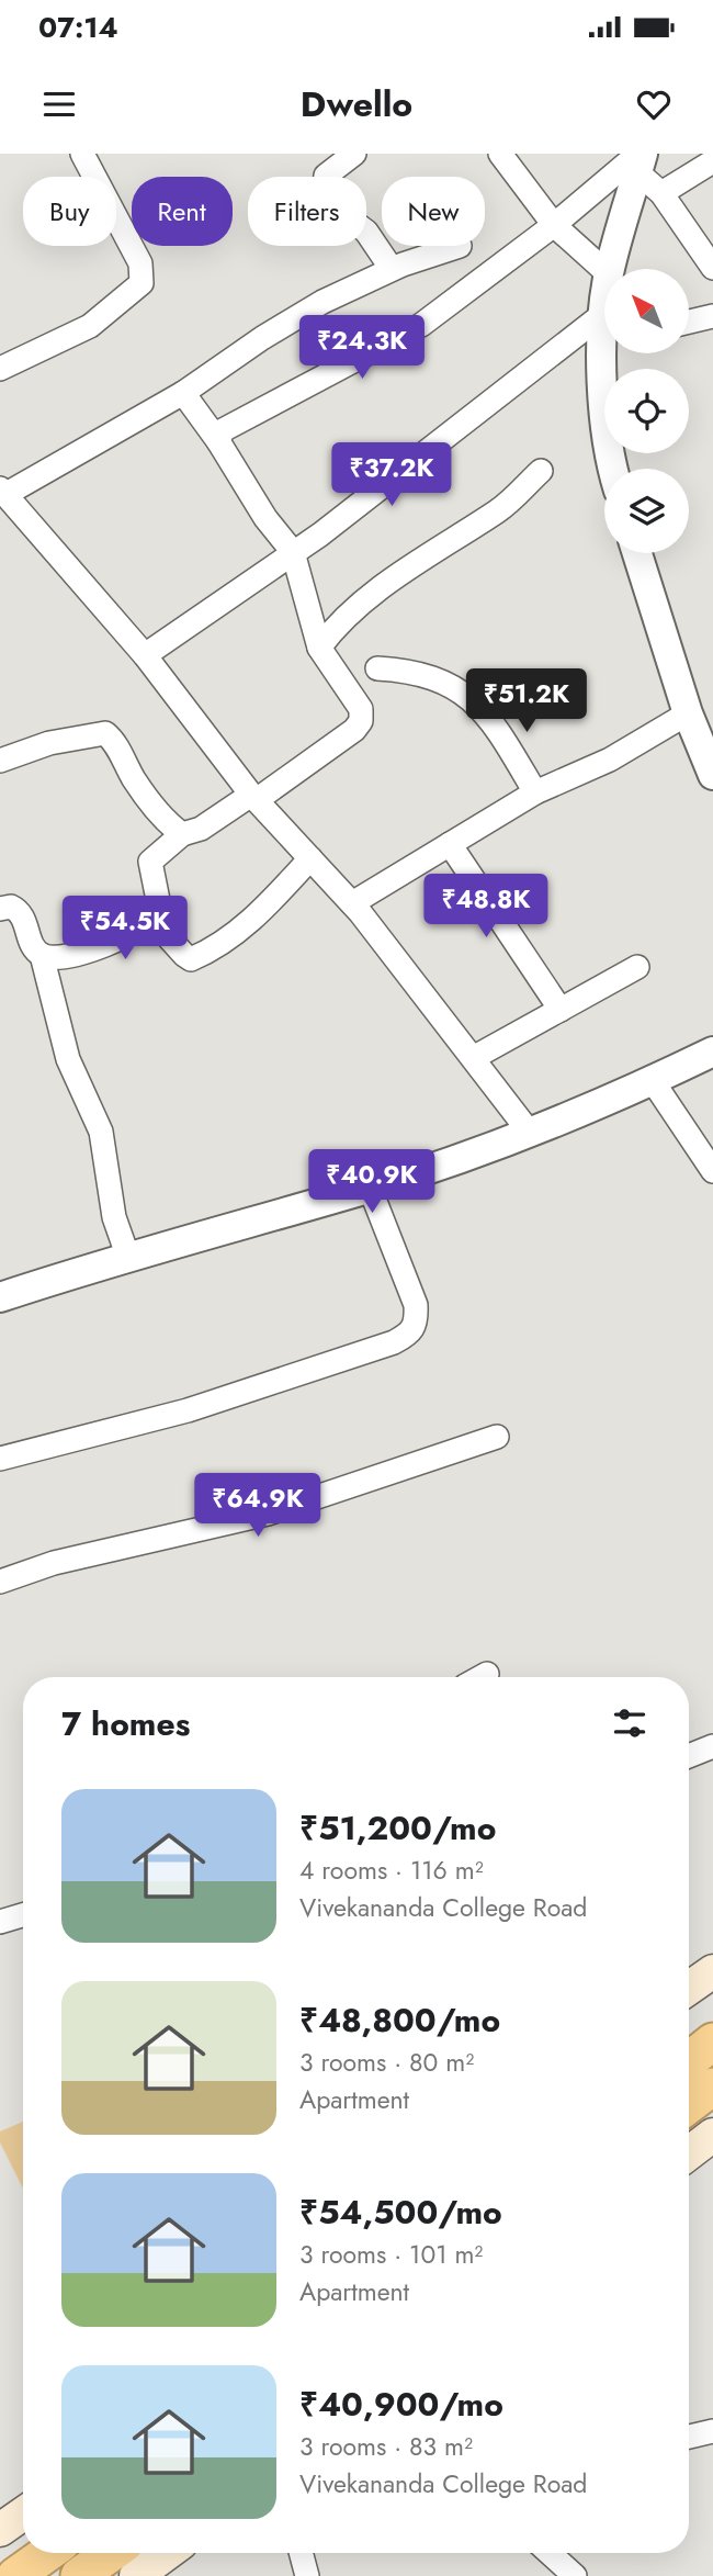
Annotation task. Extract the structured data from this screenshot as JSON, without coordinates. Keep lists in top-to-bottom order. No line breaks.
{"north":"top left","page":{"status":"07:14","header":"Dwello","chip":["Buy","Rent","Filters","New"],"price":["₹24.3K","₹37.2K","₹51.2K","₹48.8K","₹54.5K","₹40.9K","₹64.9K"],"heading":"7 homes","list":[{"name":"₹51,200/mo","note":"4 rooms · 116 m² · Vivekananda College Road"},{"name":"₹48,800/mo","note":"3 rooms · 80 m² · Apartment"},{"name":"₹54,500/mo","note":"3 rooms · 101 m² · Apartment"},{"name":"₹40,900/mo","note":"3 rooms · 83 m² · Vivekananda College Road"}]}}
